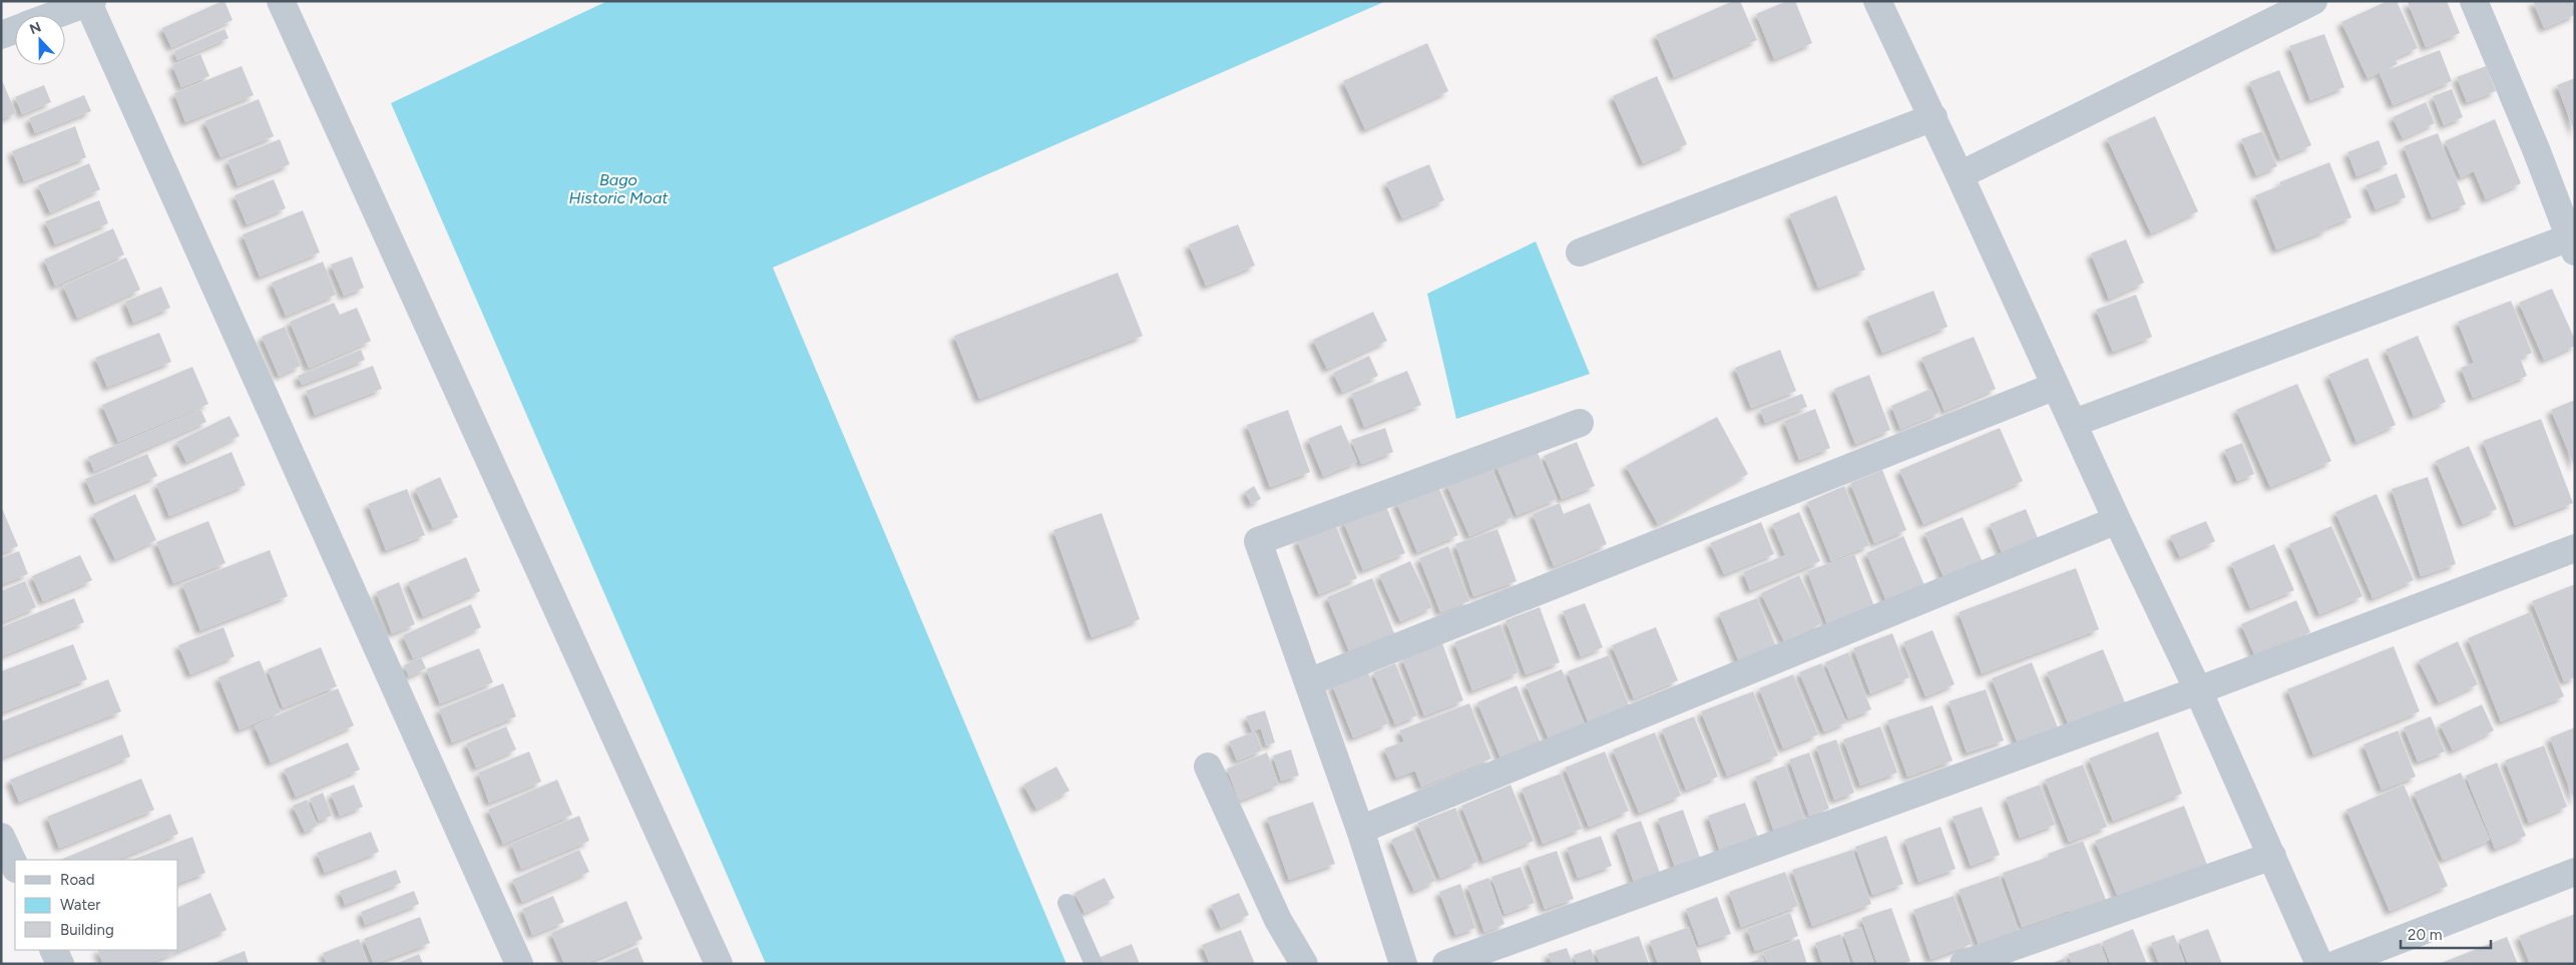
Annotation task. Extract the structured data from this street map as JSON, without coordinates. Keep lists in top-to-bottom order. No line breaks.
{"water":["Bago Historic Moat"],"legend":["Road","Water","Building"],"scale_bar":"20 m","north":"top"}
